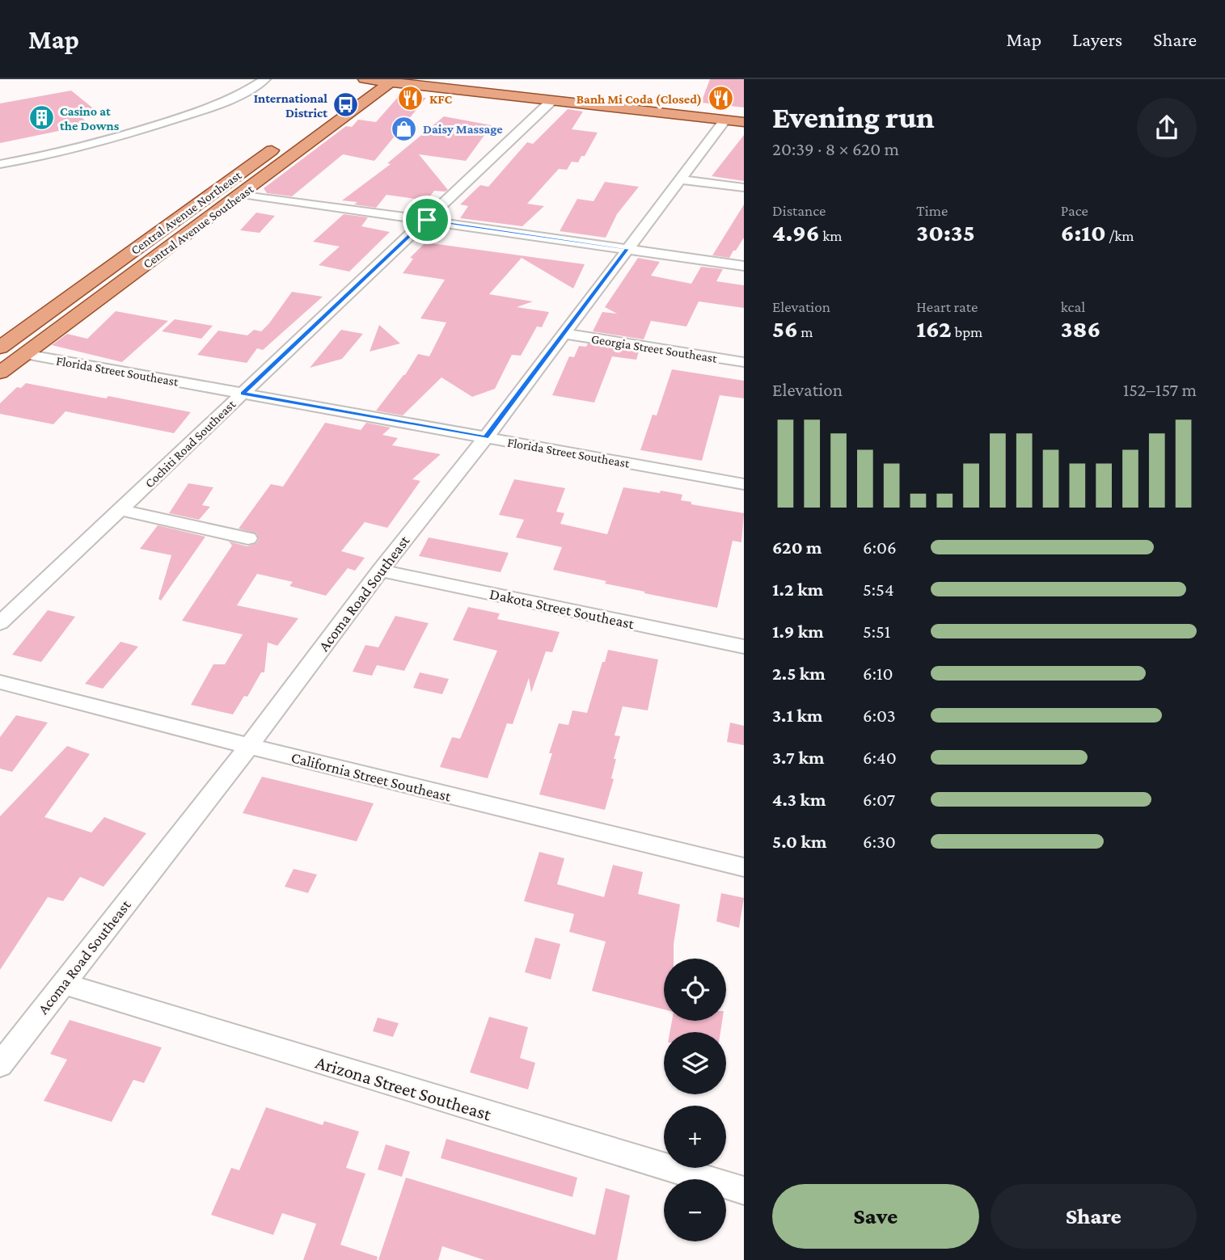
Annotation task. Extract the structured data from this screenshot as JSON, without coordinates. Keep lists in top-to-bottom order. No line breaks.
{"streets":{"main road":["Central Avenue Northeast","Central Avenue Southeast"],"street":["Georgia Street Southeast","Florida Street Southeast","Cochiti Road Southeast","Acoma Road Southeast","Dakota Street Southeast","California Street Southeast","Arizona Street Southeast"]},"crossings":[["Central Avenue Southeast","Florida Street Southeast"],["Georgia Street Southeast","Acoma Road Southeast"],["Florida Street Southeast","Cochiti Road Southeast"],["Florida Street Southeast","Acoma Road Southeast"],["Acoma Road Southeast","Dakota Street Southeast"],["Acoma Road Southeast","California Street Southeast"],["Acoma Road Southeast","Arizona Street Southeast"]],"places":{"restaurant":["KFC","Banh Mi Coda (Closed)"],"bus stop":["International District"],"building":["Casino at the Downs"],"shop":["Daisy Massage"]},"page":{"header":"Map","nav":["Map","Layers","Share"],"heading":["Evening run","20:39 · 8 × 620 m"],"stats":[["Distance","4.96 km"],["Time","30:35"],["Pace","6:10 /km"],["Elevation","56 m"],["Heart rate","162 bpm"],["kcal","386"]],"chart":["Elevation","152–157 m"],"list":[{"name":"620 m","note":"6:06"},{"name":"1.2 km","note":"5:54"},{"name":"1.9 km","note":"5:51"},{"name":"2.5 km","note":"6:10"},{"name":"3.1 km","note":"6:03"},{"name":"3.7 km","note":"6:40"},{"name":"4.3 km","note":"6:07"},{"name":"5.0 km","note":"6:30"}],"map_buttons":["+","−"],"buttons":["Save","Share"]}}
